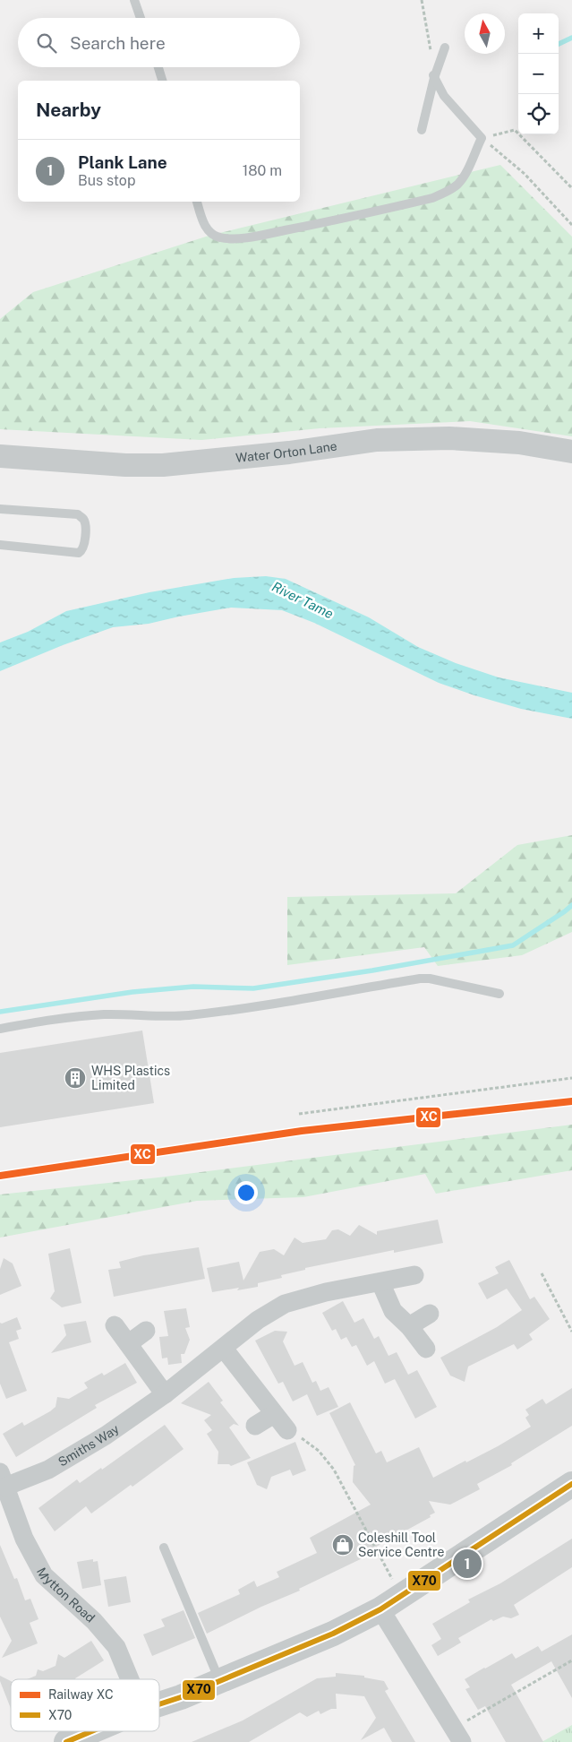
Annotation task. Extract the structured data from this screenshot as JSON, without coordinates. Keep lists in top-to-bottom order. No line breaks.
{"streets":{"street":["Water Orton Lane","Smiths Way","Mytton Road"]},"crossings":[["Smiths Way","Mytton Road"]],"water":["River Tame"],"places":{"building":["WHS Plastics Limited"],"shop":["Coleshill Tool Service Centre"]},"lines":["rail line XC","transit line X70"],"legend":["Railway XC","X70"],"north":"top","page":{"map_buttons":["+","−"],"search":"Search here","heading":"Nearby","list":[{"mark":"1","name":"Plank Lane","note":"Bus stop","value":"180 m"}],"pins":"1"}}
